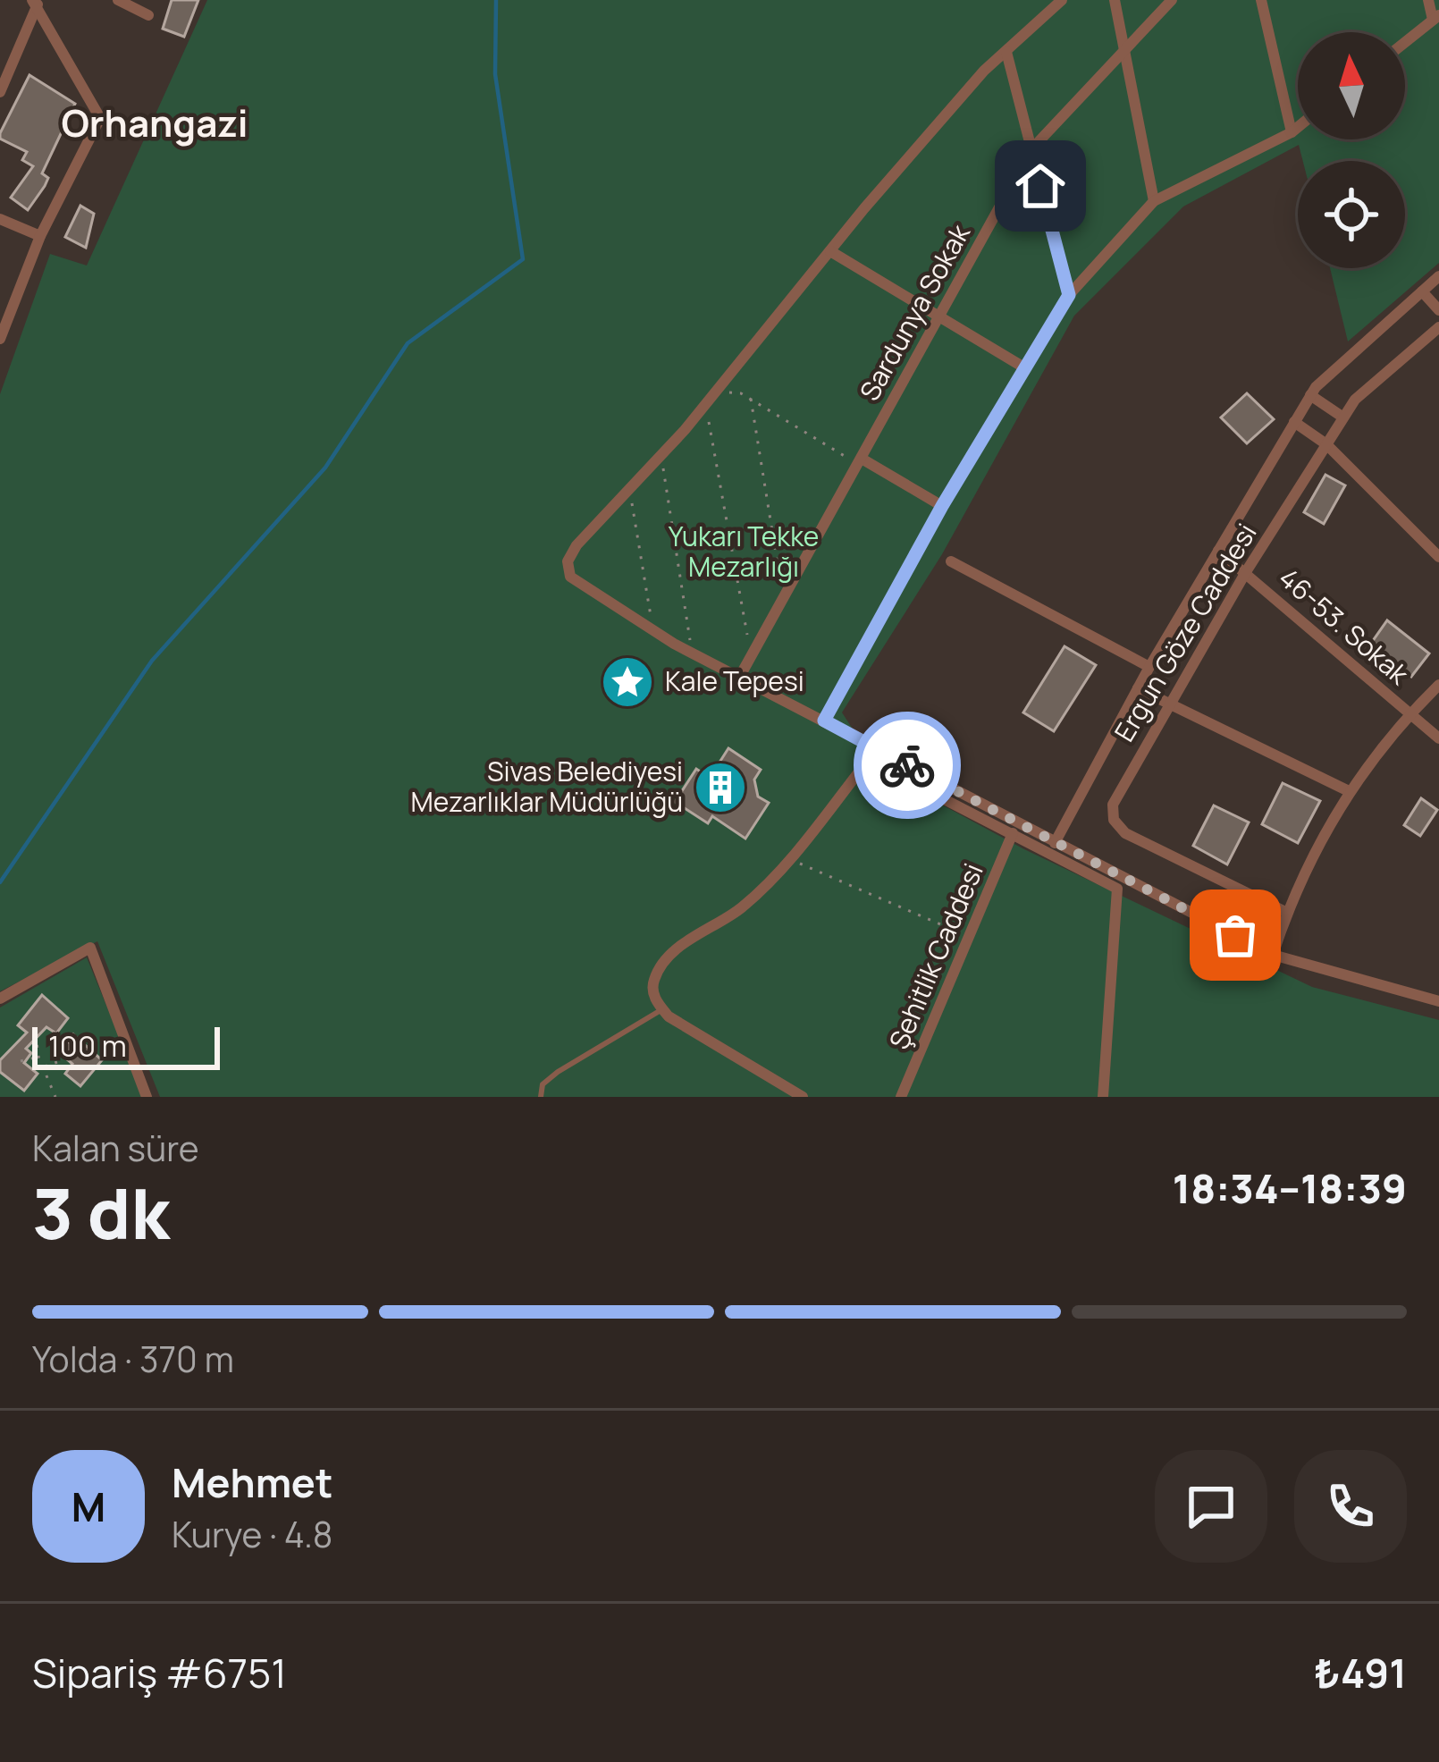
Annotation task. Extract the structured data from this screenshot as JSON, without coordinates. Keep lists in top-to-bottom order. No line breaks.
{"streets":{"street":["Sardunya Sokak","46-53. Sokak","Ergun Göze Caddesi","Şehitlik Caddesi"]},"crossings":[["46-53. Sokak","Ergun Göze Caddesi"]],"districts":["Orhangazi"],"parks":["Yukarı Tekke Mezarlığı"],"places":{"place":["Kale Tepesi"],"building":["Sivas Belediyesi Mezarlıklar Müdürlüğü"]},"scale_bar":"100 m","north":"top","page":{"scale":"100 m","heading":["3 dk","Kalan süre","18:34–18:39"],"panel":["Mehmet","Kurye · 4.8","Sipariş #6751","₺491"],"bar":"Yolda · 370 m","round":"M"}}
